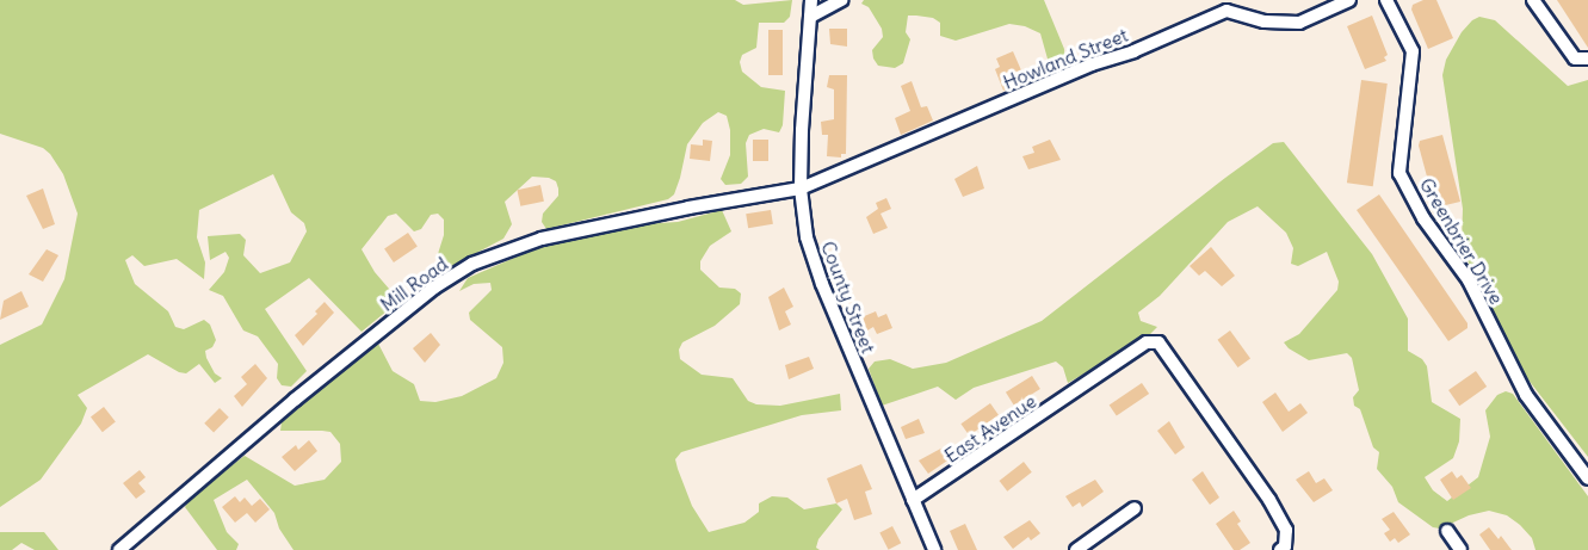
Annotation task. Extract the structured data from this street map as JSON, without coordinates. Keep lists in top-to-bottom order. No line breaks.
{"streets":{"street":["Howland Street","Greenbrier Drive","Mill Road","County Street","East Avenue"]},"crossings":[["Howland Street","Mill Road"],["Howland Street","County Street"],["Mill Road","County Street"],["County Street","East Avenue"]]}
